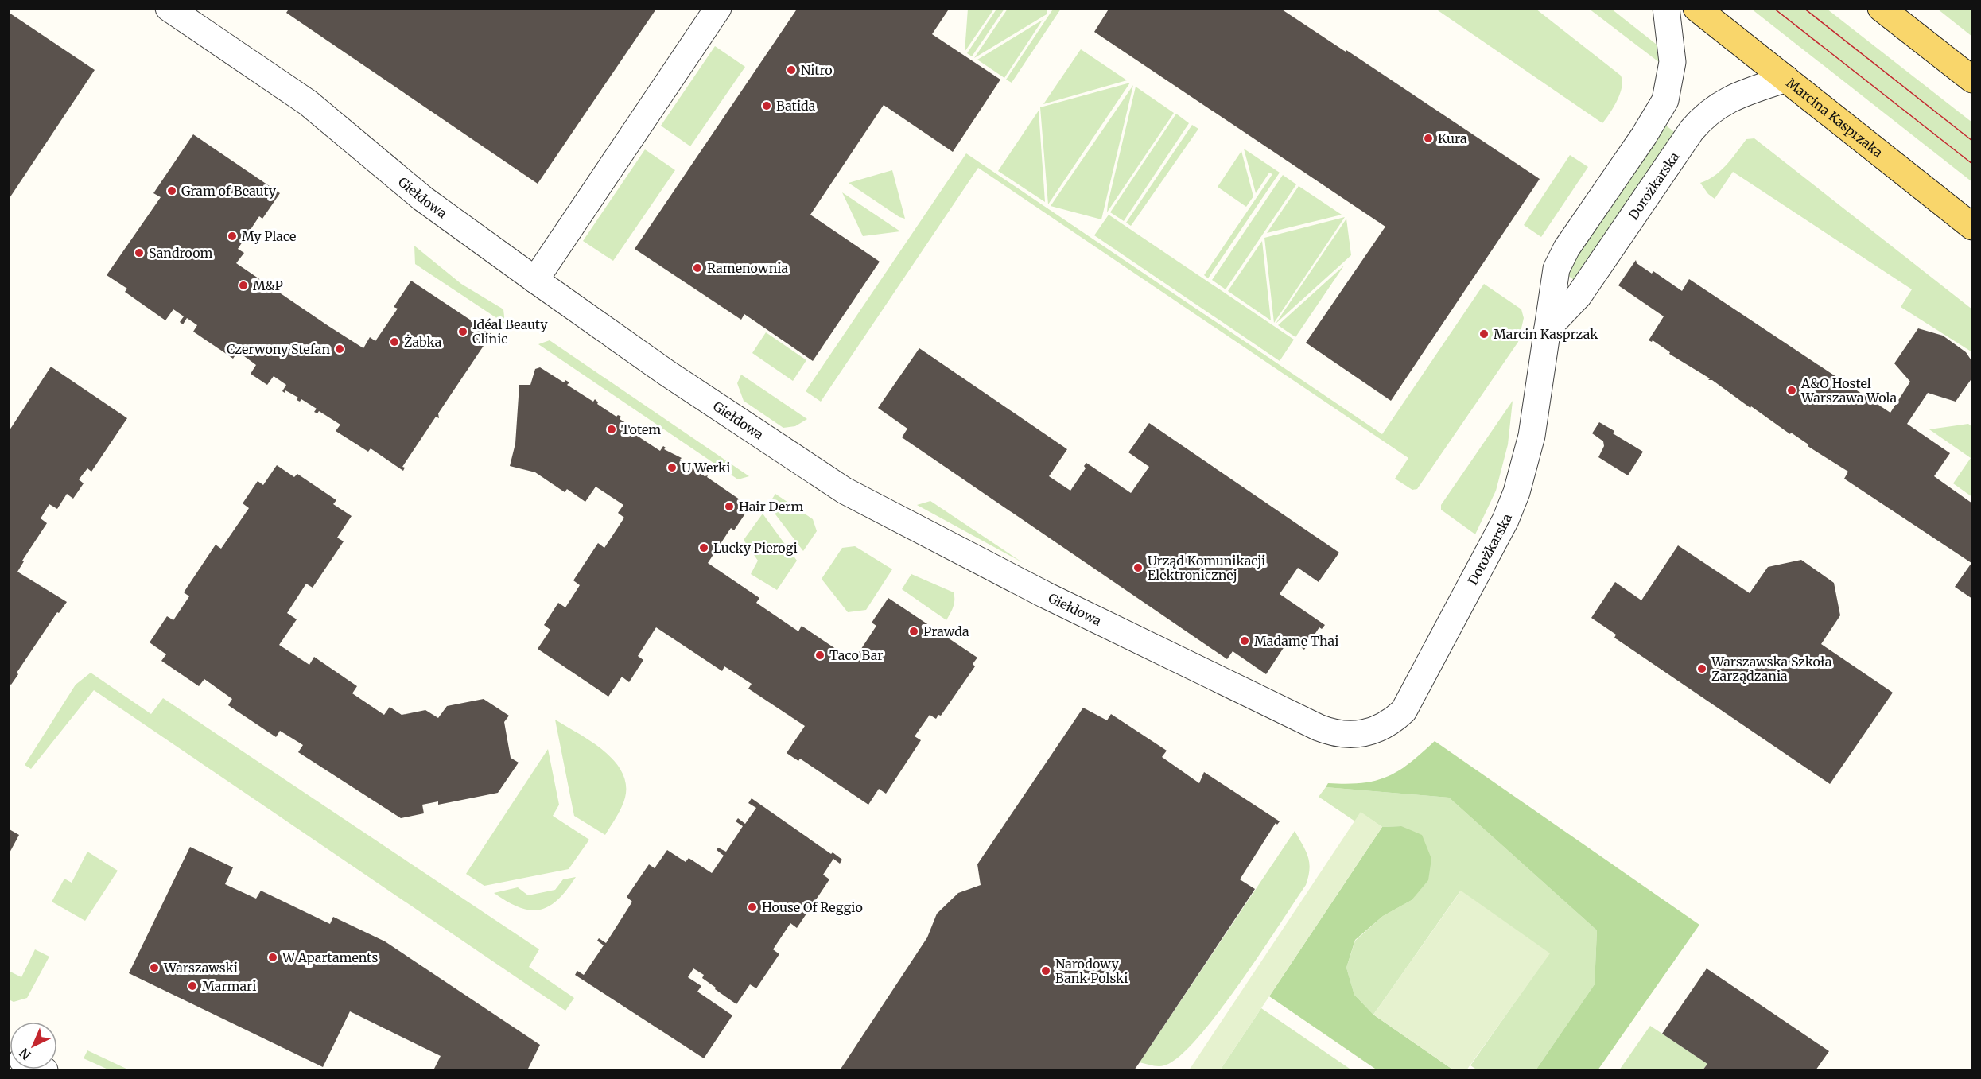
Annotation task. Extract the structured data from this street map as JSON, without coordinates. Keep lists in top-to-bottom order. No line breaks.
{"streets":{"main road":["Marcina Kasprzaka"],"street":["Dorożkarska","Giełdowa"]},"crossings":[["Marcina Kasprzaka","Dorożkarska"],["Dorożkarska","Giełdowa"]],"places":["Nitro","Batida","Kura","Gram of Beauty","My Place","Sandroom","Ramenownia","M&P","Idéal Beauty Clinic","Marcin Kasprzak","Żabka","Czerwony Stefan","A&O Hostel Warszawa Wola","Totem","U Werki","Hair Derm","Lucky Pierogi","Urząd Komunikacji Elektronicznej","Prawda","Madame Thai","Taco Bar","Warszawska Szkoła Zarządzania","House Of Reggio","W Apartaments","Warszawski","Narodowy Bank Polski","Marmari"],"north":"bottom left"}
